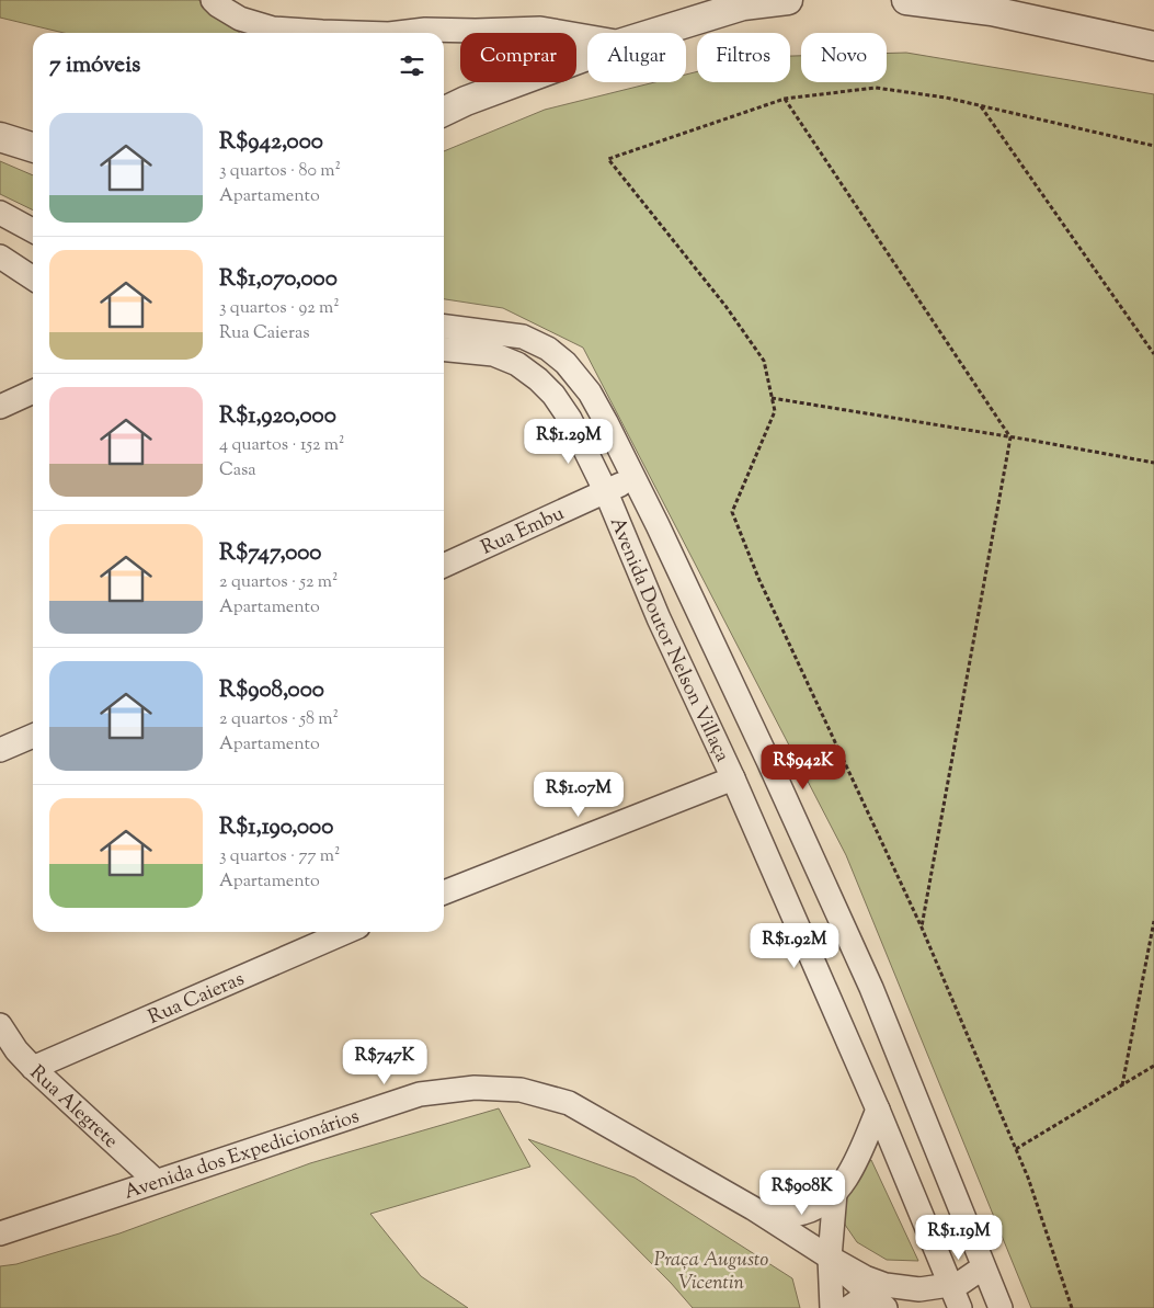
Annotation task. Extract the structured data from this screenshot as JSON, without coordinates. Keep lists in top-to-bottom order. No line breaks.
{"streets":{"street":["Rua Embu","Avenida Doutor Nelson Villaça","Rua Caieras","Rua Alegrete","Avenida dos Expedicionários"]},"crossings":[["Rua Embu","Avenida Doutor Nelson Villaça"],["Rua Caieras","Rua Alegrete"],["Rua Alegrete","Avenida dos Expedicionários"]],"parks":["Praça Augusto Vicentin"],"page":{"chip":["Comprar","Alugar","Filtros","Novo"],"heading":"7 imóveis","list":[{"name":"R$942,000","note":"3 quartos · 80 m² · Apartamento"},{"name":"R$1,070,000","note":"3 quartos · 92 m² · Rua Caieras"},{"name":"R$1,920,000","note":"4 quartos · 152 m² · Casa"},{"name":"R$747,000","note":"2 quartos · 52 m² · Apartamento"},{"name":"R$908,000","note":"2 quartos · 58 m² · Apartamento"},{"name":"R$1,190,000","note":"3 quartos · 77 m² · Apartamento"}],"price":["R$1.29M","R$942K","R$1.07M","R$1.92M","R$747K","R$908K","R$1.19M"]}}
